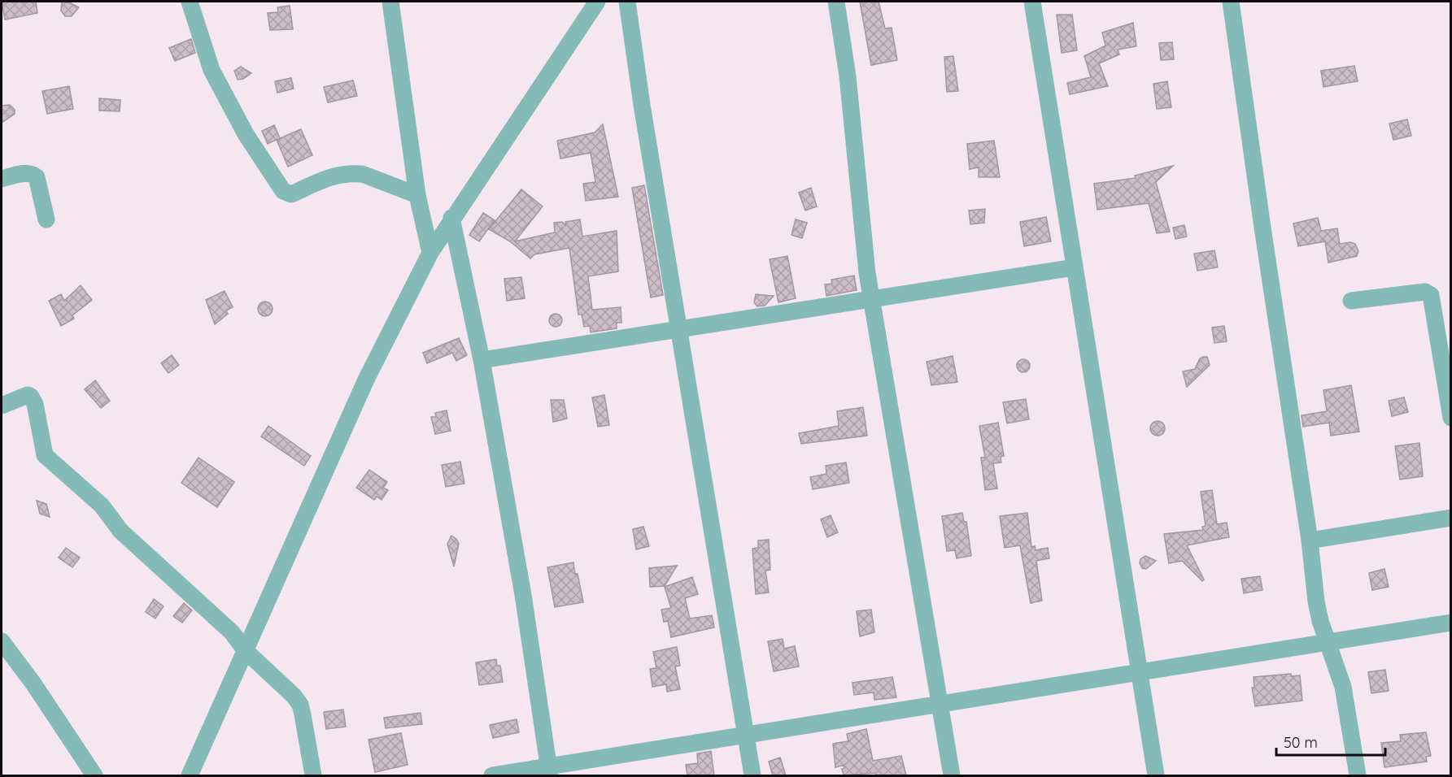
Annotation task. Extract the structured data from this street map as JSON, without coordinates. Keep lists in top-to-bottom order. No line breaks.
{"scale_bar":"50 m"}
